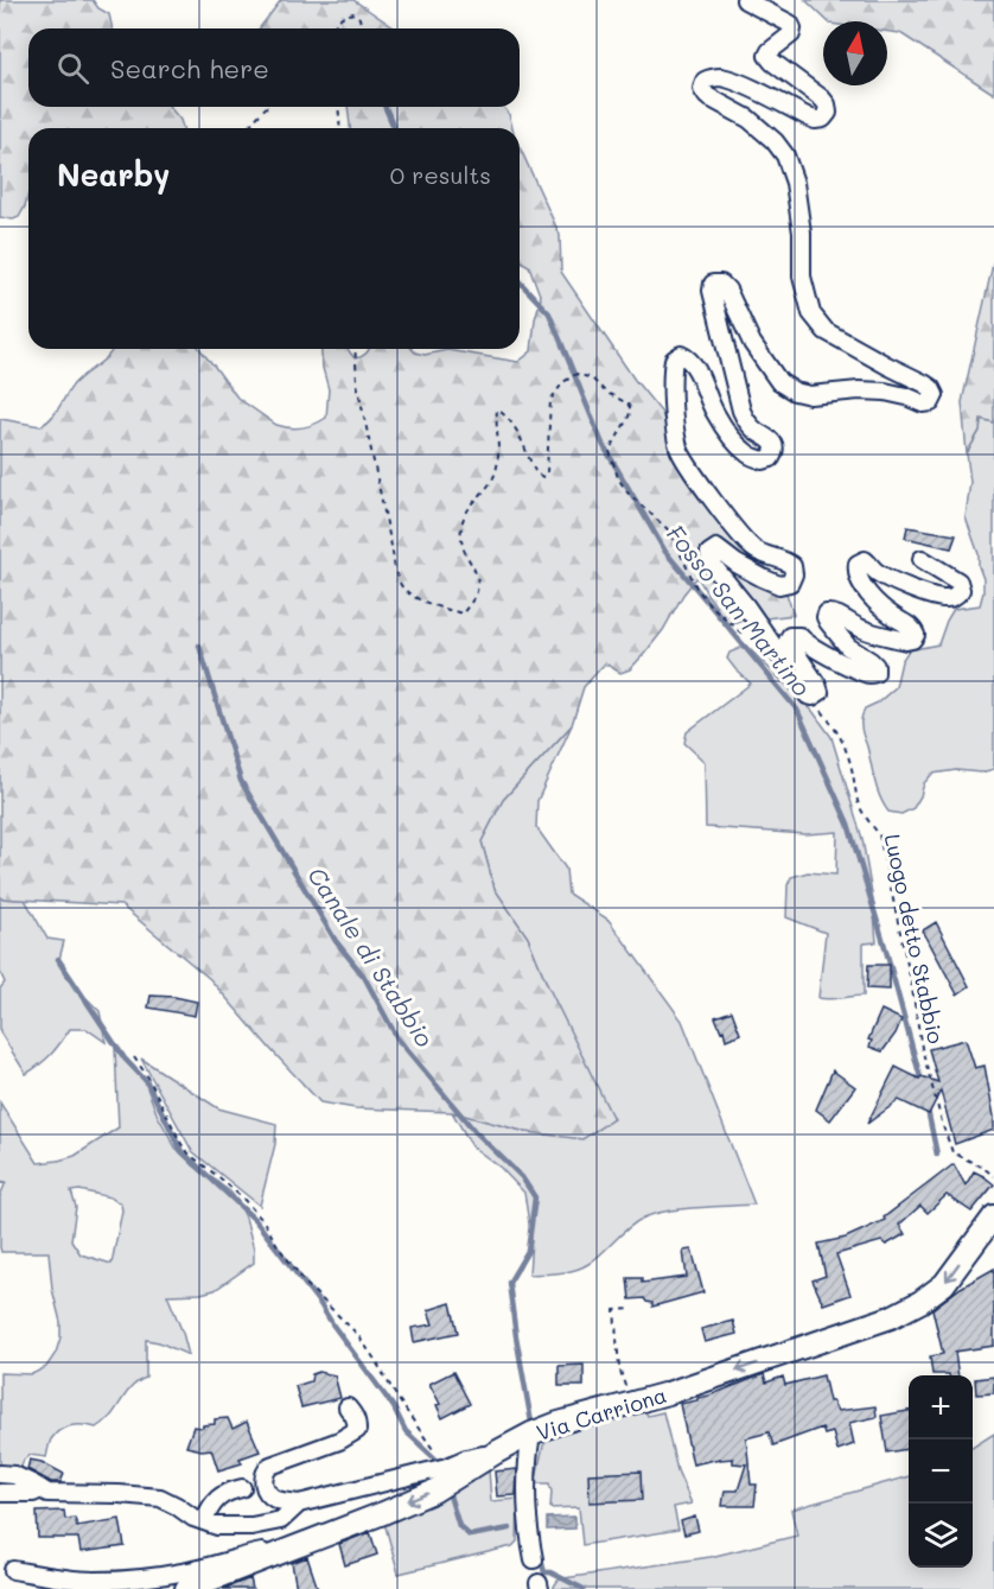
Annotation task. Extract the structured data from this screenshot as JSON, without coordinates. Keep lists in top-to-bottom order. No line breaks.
{"streets":{"main road":["Via Carriona"],"path":["Luogo detto Stabbio"]},"one_way":["Via Carriona"],"water":["Fosso San Martino","Canale di Stabbio"],"north":"top","page":{"search":"Search here","heading":["Nearby","0 results"],"map_buttons":["+","−"]}}
